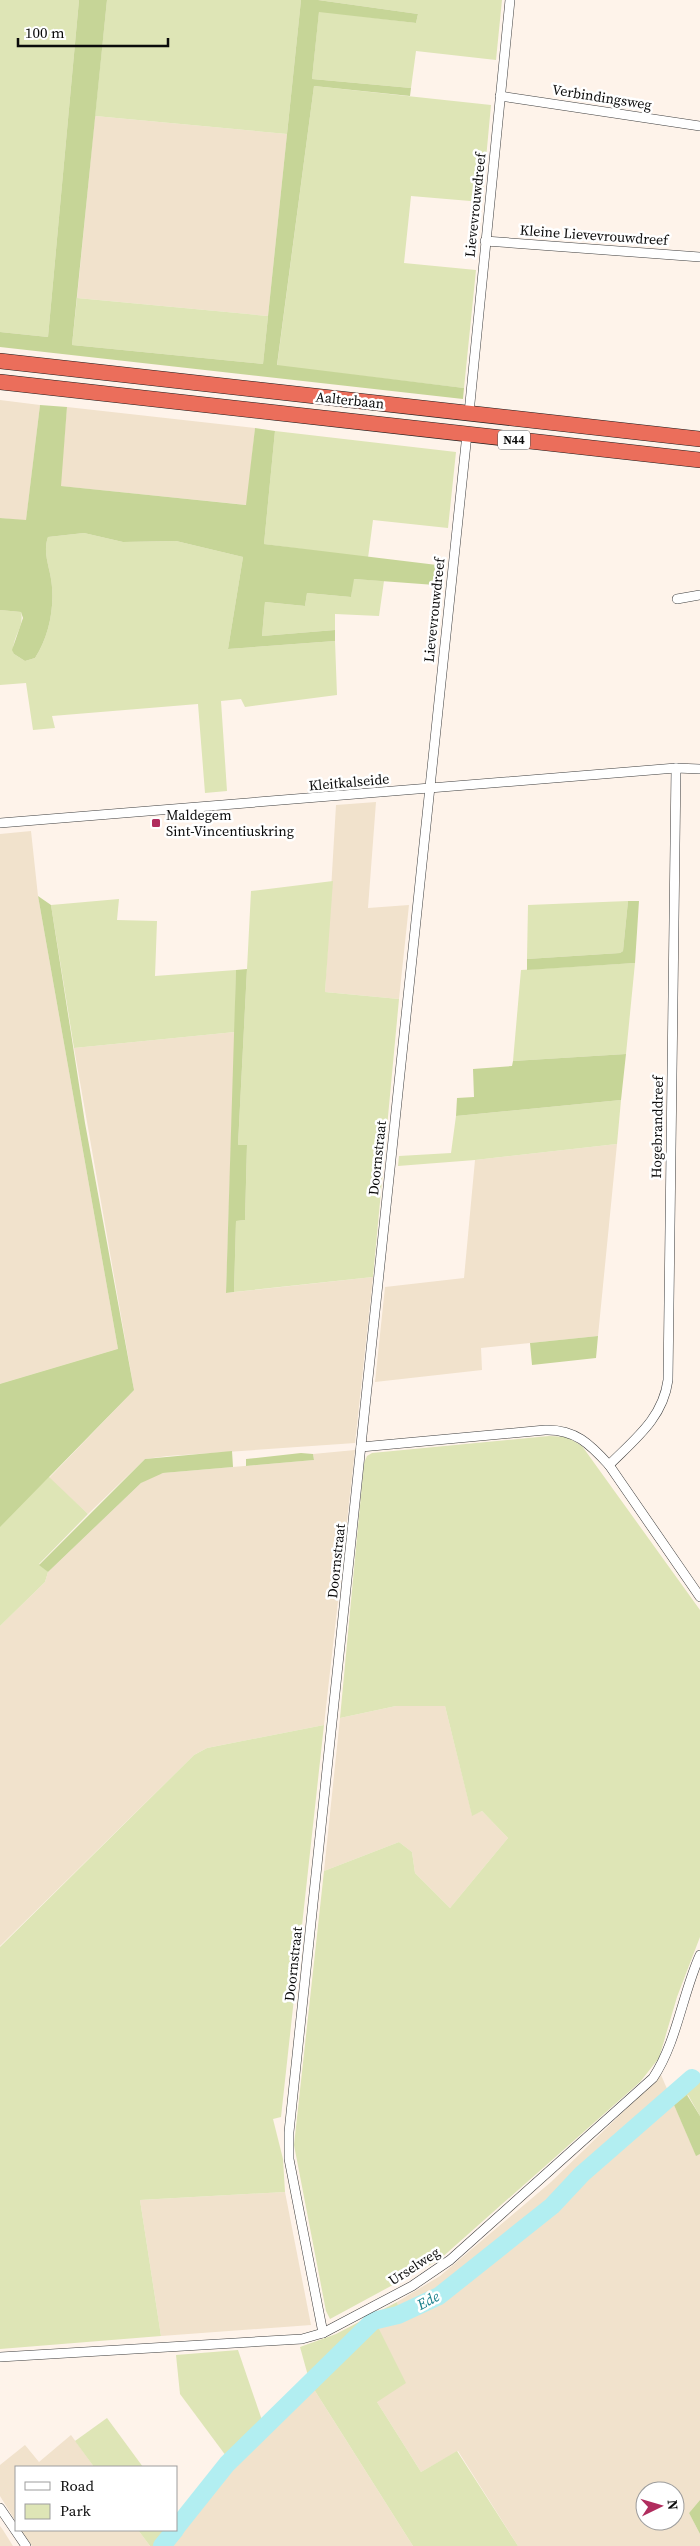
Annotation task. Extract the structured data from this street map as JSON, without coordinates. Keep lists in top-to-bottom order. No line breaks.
{"streets":{"highway":["Aalterbaan","N44"],"street":["Verbindingsweg","Lievevrouwdreef","Kleine Lievevrouwdreef","Kleitkalseide","Hogebranddreef","Doornstraat","Urselweg"]},"crossings":[["Verbindingsweg","Lievevrouwdreef"],["Lievevrouwdreef","Kleine Lievevrouwdreef"],["Lievevrouwdreef","Aalterbaan"],["Lievevrouwdreef","Kleitkalseide"],["Lievevrouwdreef","Doornstraat"],["Kleitkalseide","Hogebranddreef"],["Kleitkalseide","Doornstraat"],["Doornstraat","Urselweg"]],"water":["Ede"],"places":{"transit":["Maldegem Sint-Vincentiuskring"]},"legend":["Road","Park"],"scale_bar":"100 m","north":"right"}
